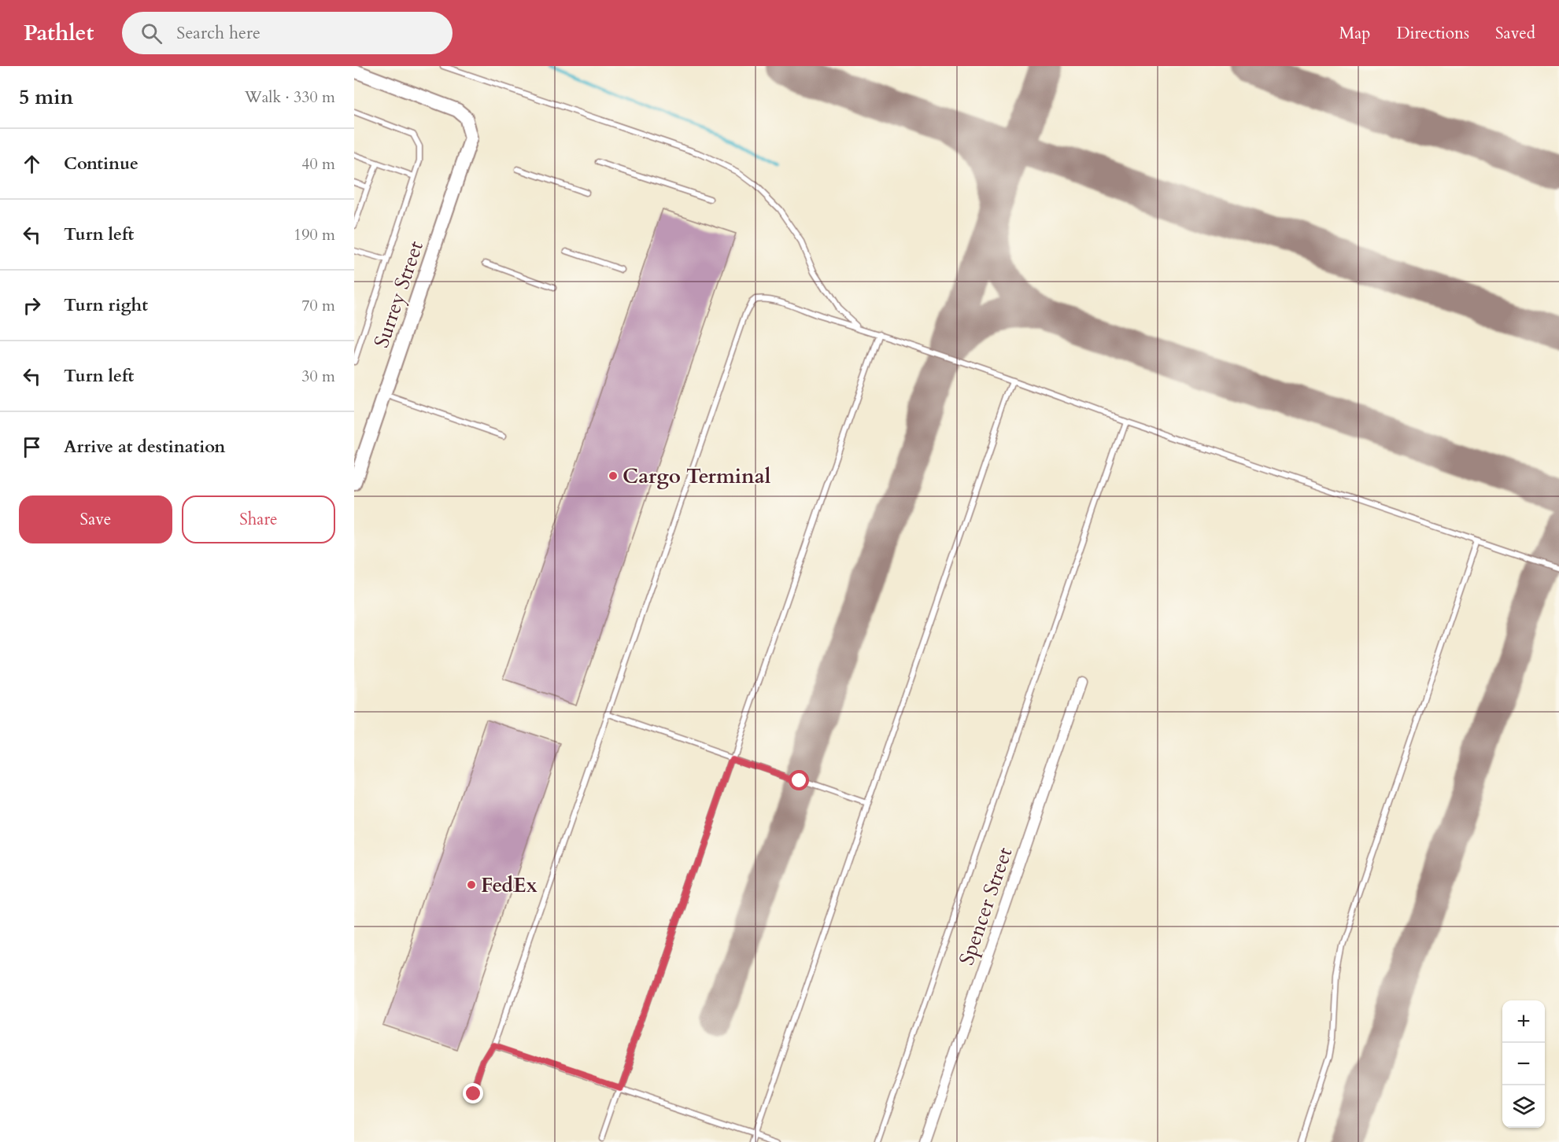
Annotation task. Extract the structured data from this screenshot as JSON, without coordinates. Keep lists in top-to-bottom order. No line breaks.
{"streets":{"street":["Surrey Street","Spencer Street"]},"places":["Cargo Terminal","FedEx"],"page":{"header":"Pathlet","search":"Search here","nav":["Map","Directions","Saved"],"heading":["5 min","Walk · 330 m"],"list":[["Continue","40 m"],["Turn left","190 m"],["Turn right","70 m"],["Turn left","30 m"],"Arrive at destination"],"buttons":["Save","Share"],"map_buttons":["+","−"]}}
